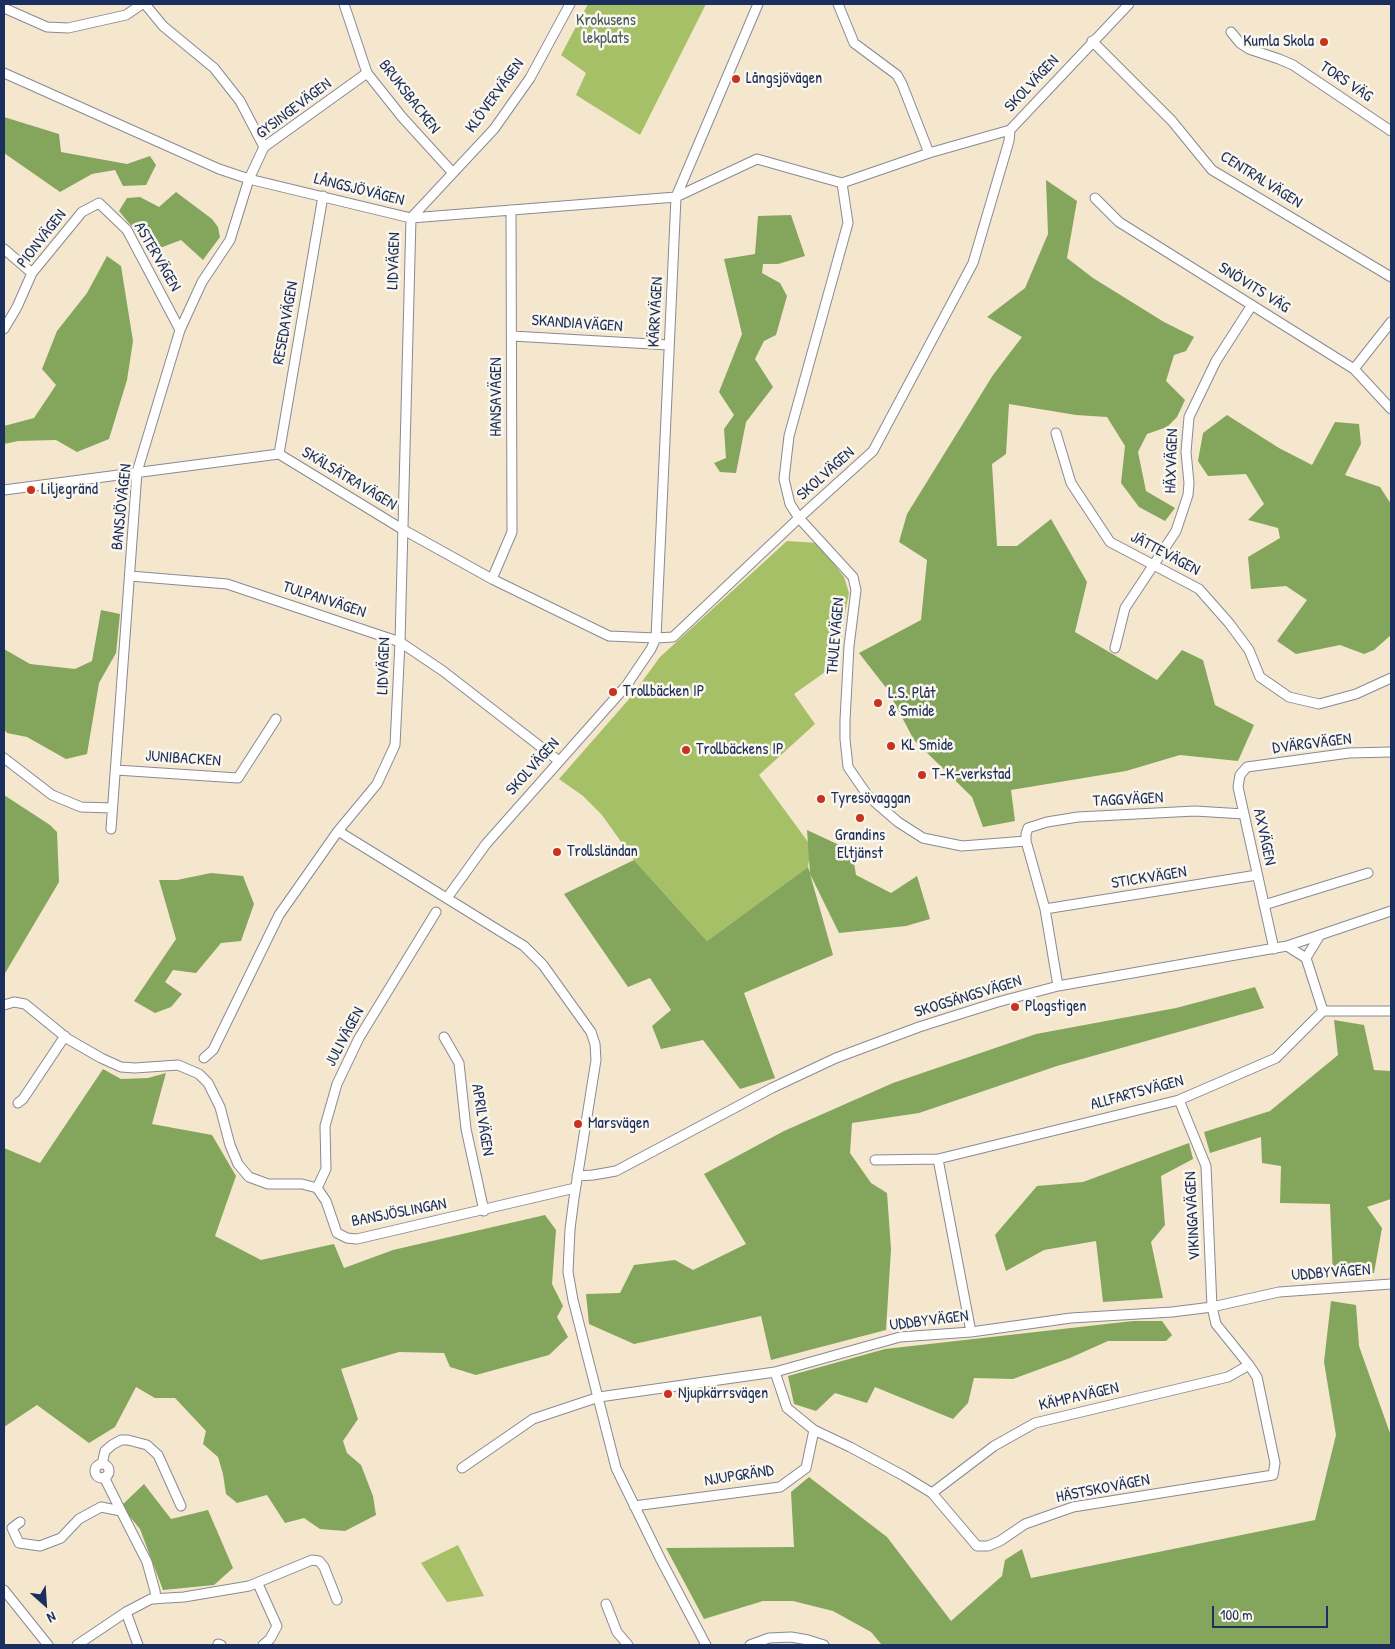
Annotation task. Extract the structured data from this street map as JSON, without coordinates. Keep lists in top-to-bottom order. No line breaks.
{"streets":{"street":["TORS VÄG","SKOLVÄGEN","KLÖVERVÄGEN","BRUKSBACKEN","GYSINGEVÄGEN","CENTRALVÄGEN","LÅNGSJÖVÄGEN","PIONVÄGEN","ASTERVÄGEN","LIDVÄGEN","SNÖVITS VÄG","KÄRRVÄGEN","RESEDAVÄGEN","SKANDIAVÄGEN","HANSAVÄGEN","HÄXVÄGEN","SKÄLSÄTRAVÄGEN","BANSJÖVÄGEN","JÄTTEVÄGEN","TULPANVÄGEN","THULEVÄGEN","DVÄRGVÄGEN","JUNIBACKEN","TAGGVÄGEN","AXVÄGEN","STICKVÄGEN","SKOGSÄNGSVÄGEN","JULIVÄGEN","ALLFARTSVÄGEN","APRILVÄGEN","BANSJÖSLINGAN","VIKINGAVÄGEN","UDDBYVÄGEN","KÄMPAVÄGEN","NJUPGRÄND","HÄSTSKOVÄGEN"]},"crossings":[["SKOLVÄGEN","CENTRALVÄGEN"],["SKOLVÄGEN","KÄRRVÄGEN"],["SKOLVÄGEN","SKÄLSÄTRAVÄGEN"],["SKOLVÄGEN","TULPANVÄGEN"],["SKOLVÄGEN","THULEVÄGEN"],["KLÖVERVÄGEN","BRUKSBACKEN"],["KLÖVERVÄGEN","LÅNGSJÖVÄGEN"],["KLÖVERVÄGEN","LIDVÄGEN"],["BRUKSBACKEN","GYSINGEVÄGEN"],["GYSINGEVÄGEN","LÅNGSJÖVÄGEN"],["GYSINGEVÄGEN","BANSJÖVÄGEN"],["LÅNGSJÖVÄGEN","LIDVÄGEN"],["LÅNGSJÖVÄGEN","KÄRRVÄGEN"],["LÅNGSJÖVÄGEN","RESEDAVÄGEN"],["LÅNGSJÖVÄGEN","HANSAVÄGEN"],["LÅNGSJÖVÄGEN","BANSJÖVÄGEN"],["LÅNGSJÖVÄGEN","THULEVÄGEN"],["PIONVÄGEN","ASTERVÄGEN"],["ASTERVÄGEN","BANSJÖVÄGEN"],["LIDVÄGEN","SKÄLSÄTRAVÄGEN"],["LIDVÄGEN","TULPANVÄGEN"],["SNÖVITS VÄG","HÄXVÄGEN"],["KÄRRVÄGEN","SKANDIAVÄGEN"],["KÄRRVÄGEN","SKÄLSÄTRAVÄGEN"],["RESEDAVÄGEN","SKÄLSÄTRAVÄGEN"],["SKANDIAVÄGEN","HANSAVÄGEN"],["HANSAVÄGEN","SKÄLSÄTRAVÄGEN"],["HÄXVÄGEN","JÄTTEVÄGEN"],["SKÄLSÄTRAVÄGEN","BANSJÖVÄGEN"],["BANSJÖVÄGEN","TULPANVÄGEN"],["BANSJÖVÄGEN","JUNIBACKEN"],["THULEVÄGEN","TAGGVÄGEN"],["DVÄRGVÄGEN","AXVÄGEN"],["TAGGVÄGEN","AXVÄGEN"],["AXVÄGEN","STICKVÄGEN"],["AXVÄGEN","SKOGSÄNGSVÄGEN"],["JULIVÄGEN","BANSJÖSLINGAN"],["ALLFARTSVÄGEN","VIKINGAVÄGEN"],["APRILVÄGEN","BANSJÖSLINGAN"],["VIKINGAVÄGEN","UDDBYVÄGEN"],["VIKINGAVÄGEN","HÄSTSKOVÄGEN"],["UDDBYVÄGEN","HÄSTSKOVÄGEN"],["KÄMPAVÄGEN","HÄSTSKOVÄGEN"],["NJUPGRÄND","HÄSTSKOVÄGEN"]],"parks":["Krokusens lekplats"],"places":["Kumla Skola","Långsjövägen","Liljegränd","Trollbäcken IP","L.S. Plåt & Smide","KL Smide","Trollbäckens IP","T-K-verkstad","Tyresövaggan","Grandins Eltjänst","Trollsländan","Plogstigen","Marsvägen","Njupkärrsvägen"],"scale_bar":"100 m","north":"bottom right"}
